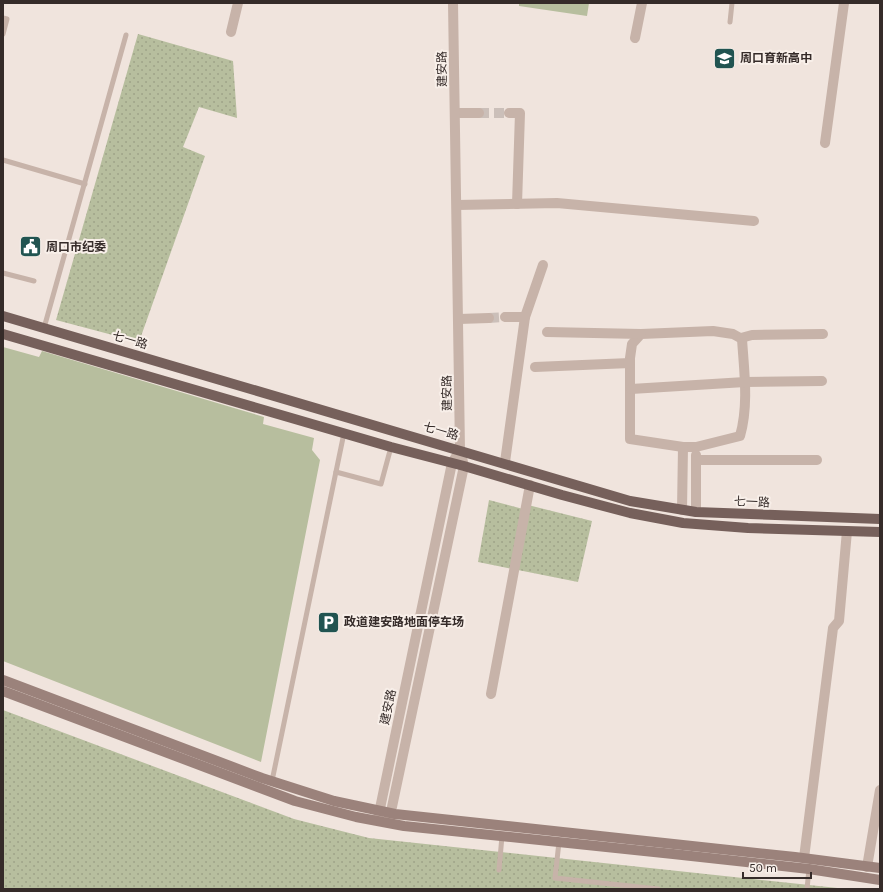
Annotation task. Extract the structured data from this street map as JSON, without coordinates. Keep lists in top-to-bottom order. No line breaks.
{"streets":{"main road":["七一路"],"street":["建安路"]},"crossings":[["建安路","七一路"]],"places":{"school or university":["周口育新高中"],"public building":["周口市纪委"],"parking":["政道建安路地面停车场"]},"scale_bar":"50 m"}
